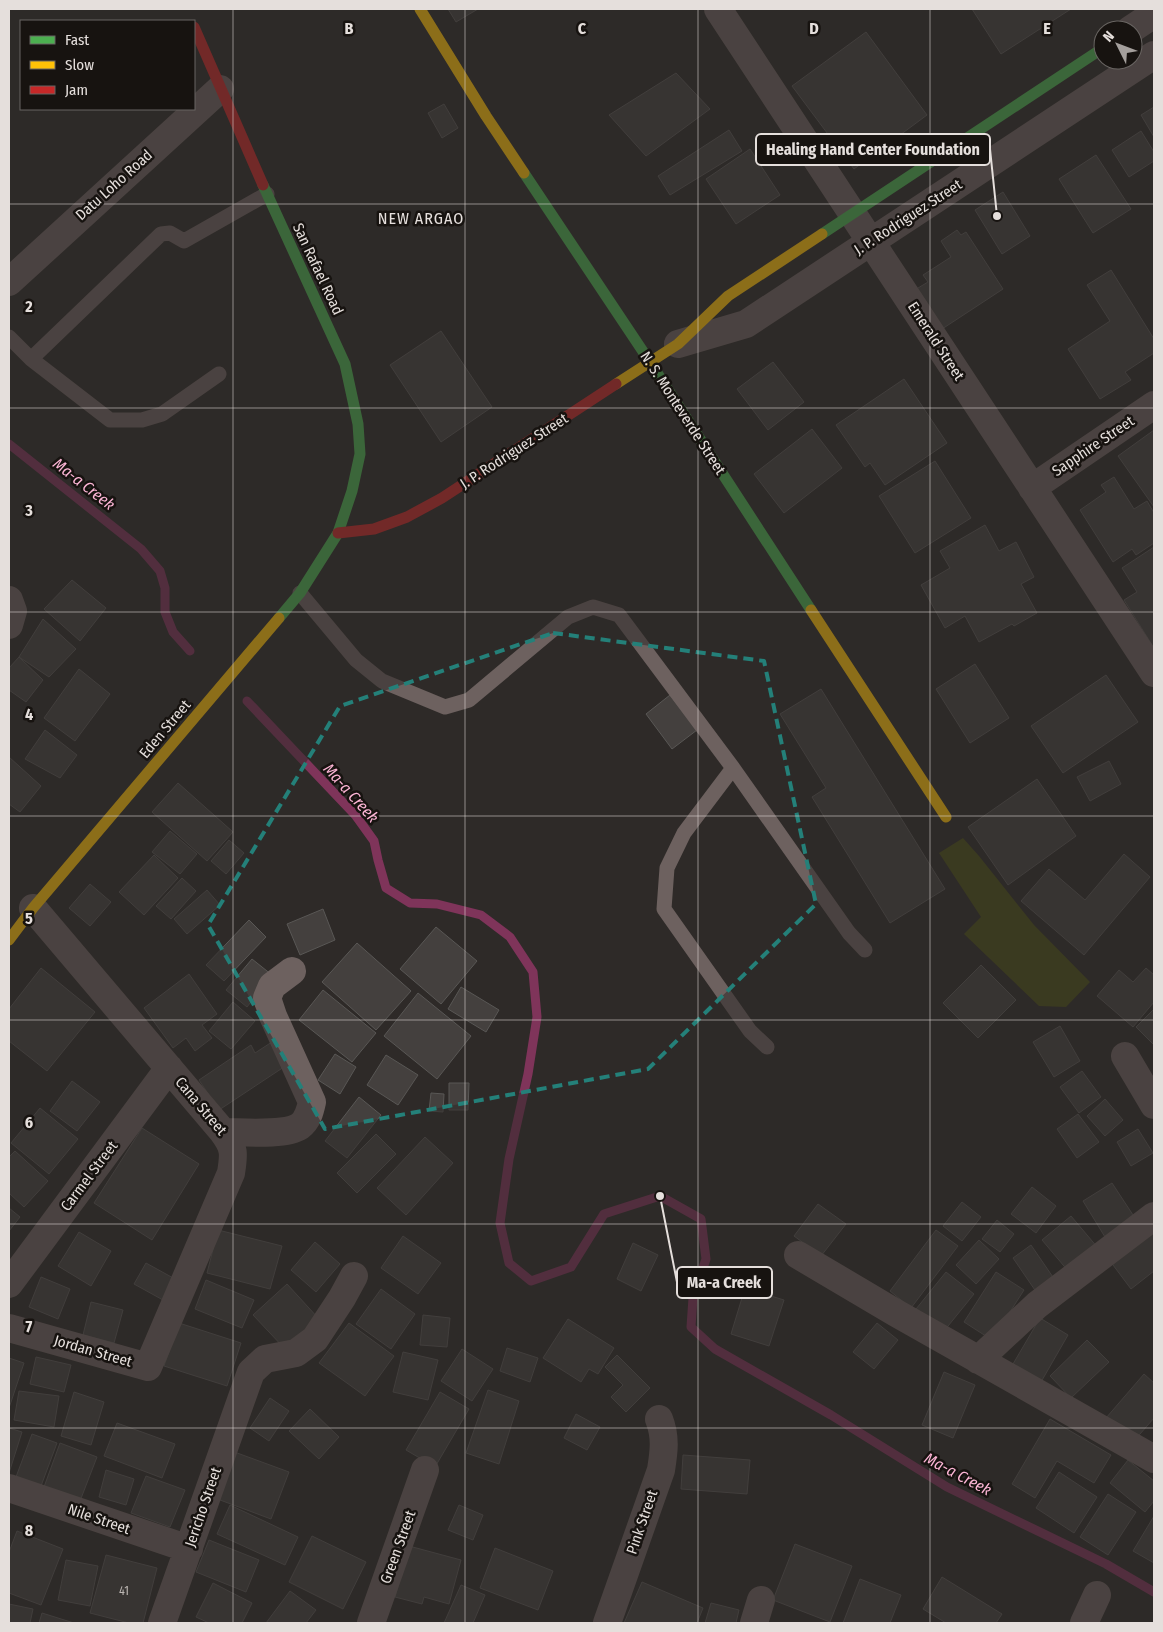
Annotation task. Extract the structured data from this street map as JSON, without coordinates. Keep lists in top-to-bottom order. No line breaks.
{"streets":{"street":["Datu Loho Road","J. P. Rodriguez Street","San Rafael Road","Emerald Street","N. S. Monteverde Street","Sapphire Street","Eden Street","Cana Street","Carmel Street","Jordan Street","Jericho Street","Nile Street","Pink Street","Green Street"]},"crossings":[["Datu Loho Road","San Rafael Road"],["J. P. Rodriguez Street","San Rafael Road"],["J. P. Rodriguez Street","Emerald Street"],["J. P. Rodriguez Street","N. S. Monteverde Street"],["J. P. Rodriguez Street","Eden Street"],["San Rafael Road","Eden Street"],["Emerald Street","Sapphire Street"],["Eden Street","Cana Street"],["Cana Street","Carmel Street"],["Cana Street","Jordan Street"],["Jericho Street","Nile Street"]],"districts":["NEW ARGAO"],"water":["Ma-a Creek"],"places":["Healing Hand Center Foundation","Ma-a Creek"],"house_numbers":["41"],"legend":["Fast","Slow","Jam"],"north":"top left","grid":{"columns":["B","C","D","E"],"rows":["2","3","4","5","6","7","8"]}}
